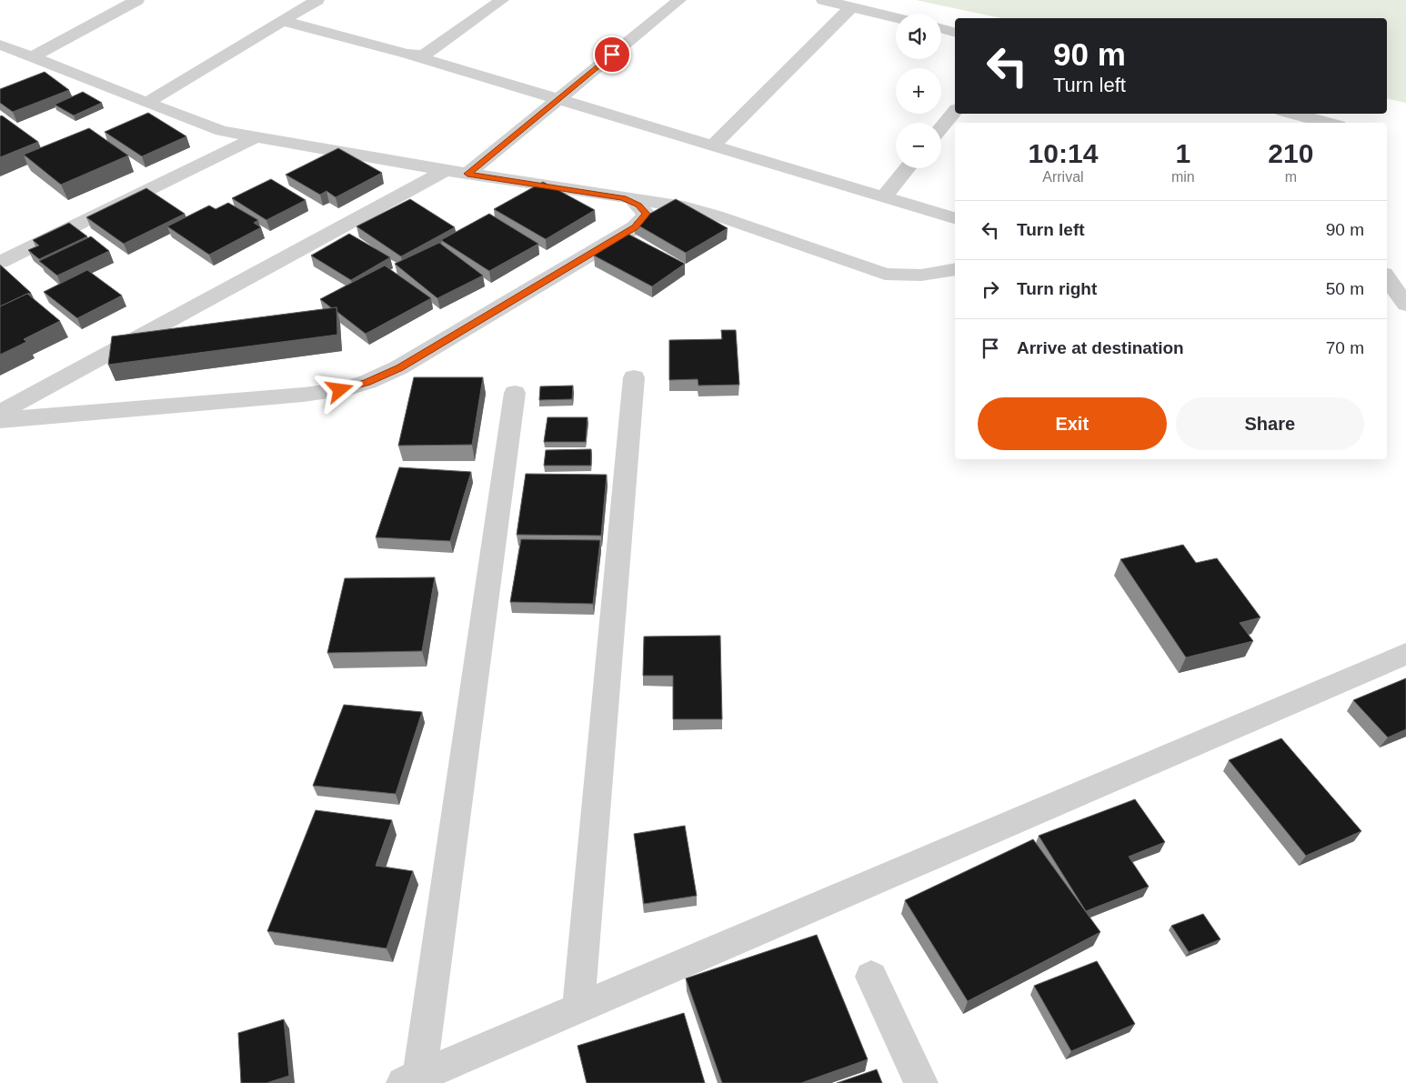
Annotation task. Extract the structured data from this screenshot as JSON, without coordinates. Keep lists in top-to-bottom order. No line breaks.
{"page":{"map_buttons":["+","−"],"turn":["90 m","Turn left"],"eta":["10:14","Arrival","1","min","210","m"],"list":[{"name":"Turn left","value":"90 m"},{"name":"Turn right","value":"50 m"},{"name":"Arrive at destination","value":"70 m"}],"buttons":["Exit","Share"]}}
